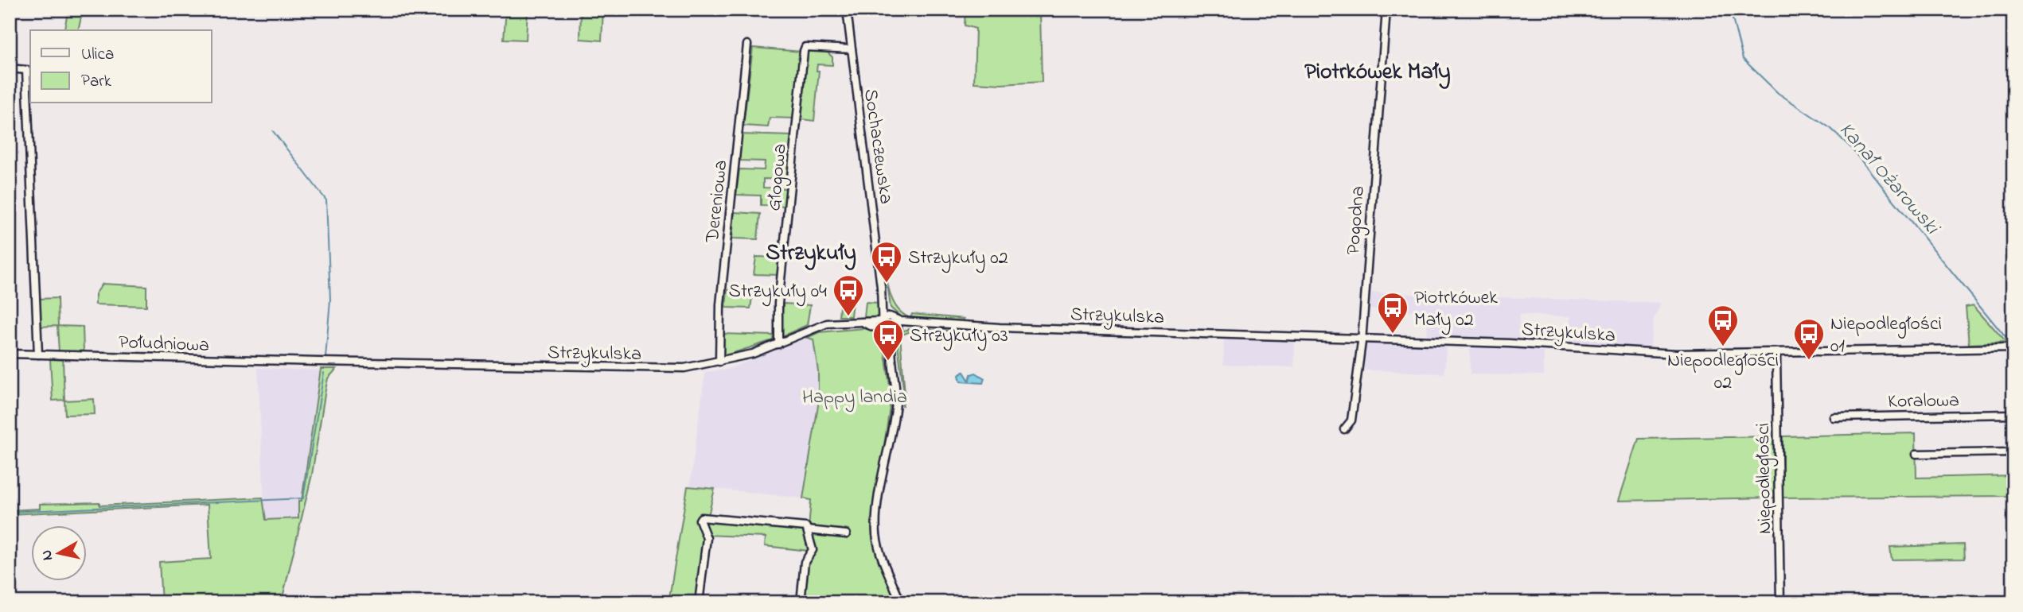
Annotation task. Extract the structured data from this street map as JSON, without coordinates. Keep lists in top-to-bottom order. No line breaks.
{"streets":{"street":["Sochaczewska","Głogowa","Dereniowa","Pogodna","Strzykulska","Południowa","Koralowa","Niepodległości"]},"crossings":[["Sochaczewska","Głogowa"],["Sochaczewska","Strzykulska"],["Głogowa","Strzykulska"],["Dereniowa","Strzykulska"],["Pogodna","Strzykulska"],["Strzykulska","Południowa"],["Strzykulska","Niepodległości"]],"districts":["Piotrkówek Mały","Strzykuły"],"water":["Kanał Ożarowski"],"parks":["Happy landia"],"places":{"bus stop":["Strzykuły 02","Strzykuły 04","Piotrkówek Mały 02","Niepodległości 02","Niepodległości 01","Strzykuły 03"]},"legend":["Ulica","Park"],"north":"left"}
